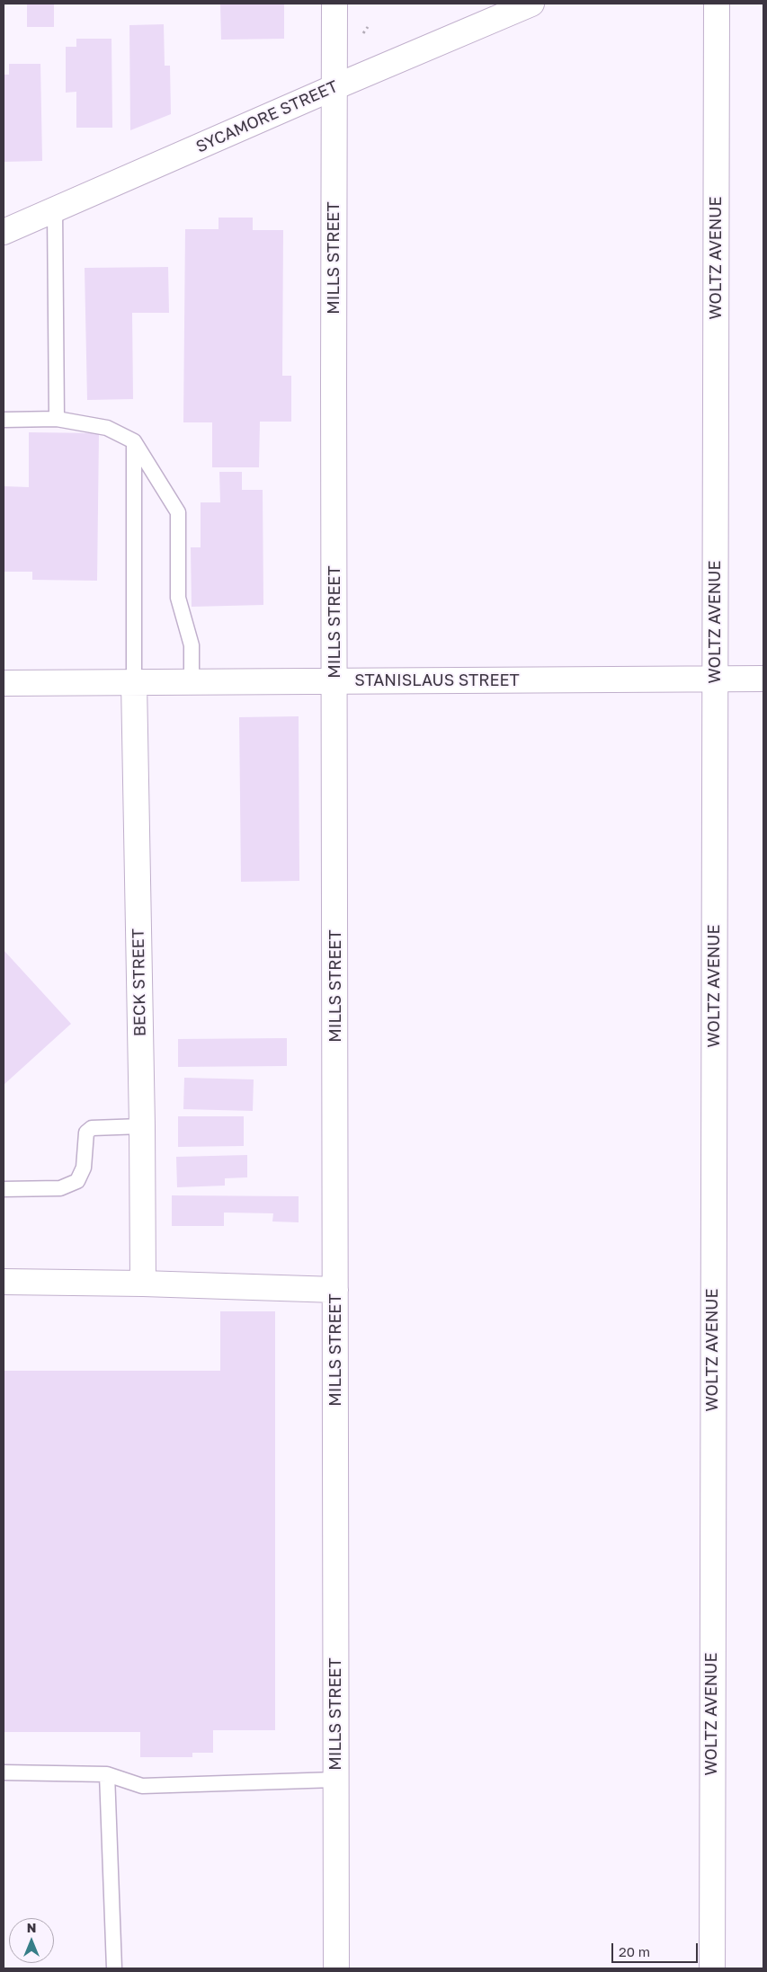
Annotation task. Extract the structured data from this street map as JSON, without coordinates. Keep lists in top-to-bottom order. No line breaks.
{"streets":{"street":["SYCAMORE STREET","MILLS STREET","WOLTZ AVENUE","STANISLAUS STREET","BECK STREET"]},"crossings":[["SYCAMORE STREET","MILLS STREET"],["MILLS STREET","STANISLAUS STREET"],["WOLTZ AVENUE","STANISLAUS STREET"],["STANISLAUS STREET","BECK STREET"]],"scale_bar":"20 m","north":"top"}
